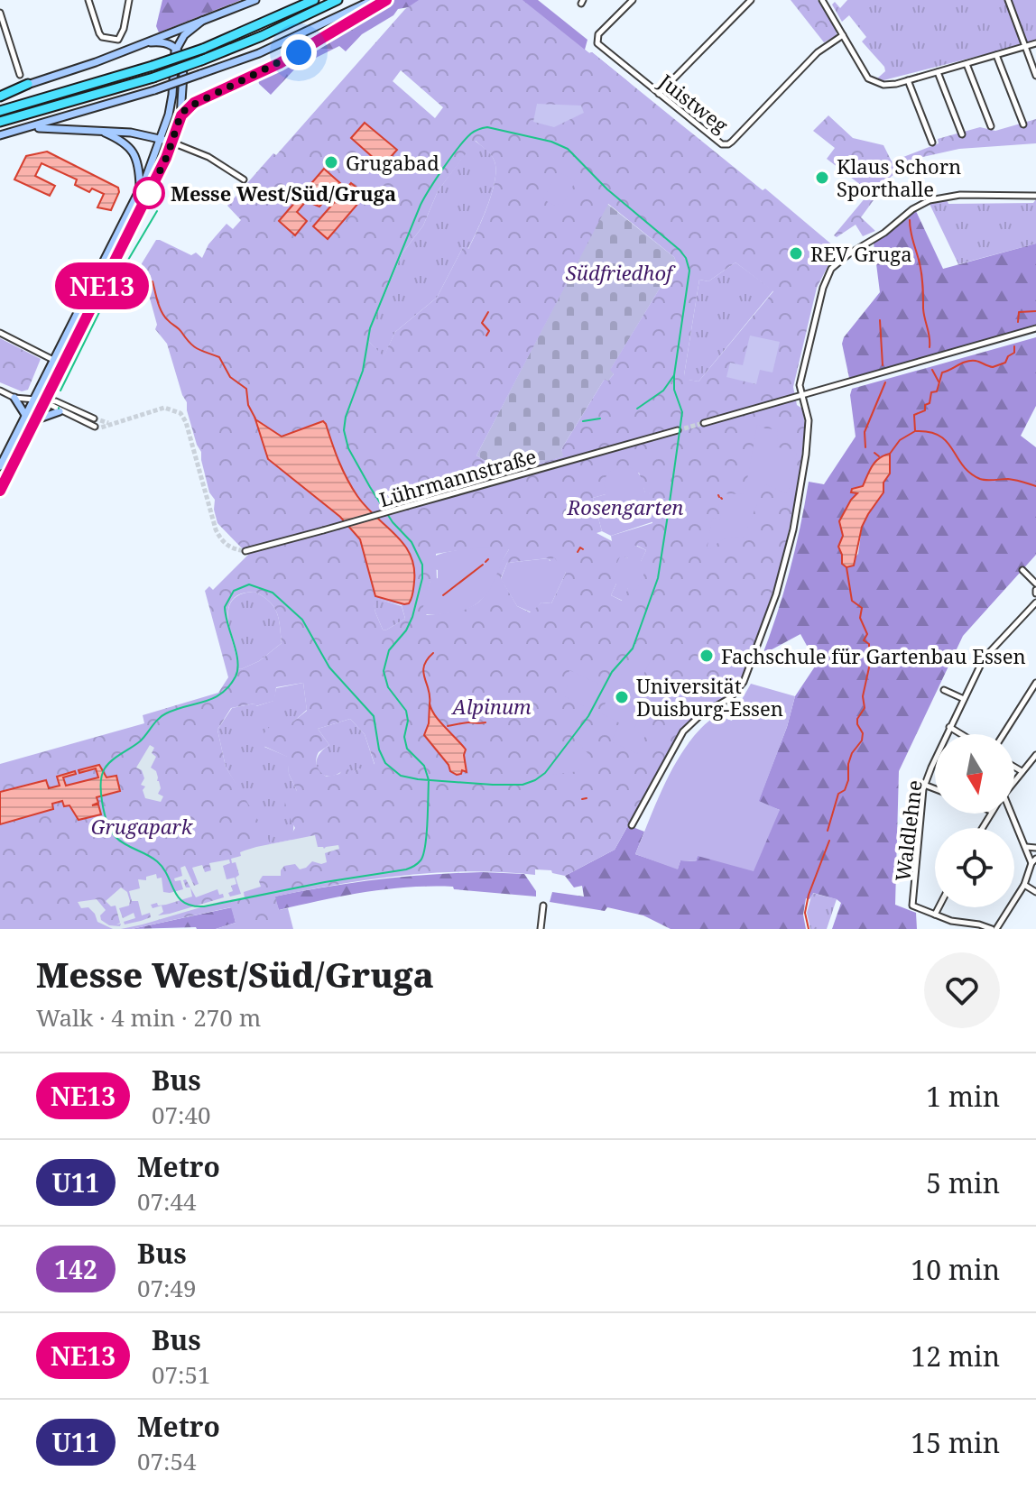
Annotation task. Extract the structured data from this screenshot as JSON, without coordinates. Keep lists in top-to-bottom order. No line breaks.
{"streets":{"street":["Juistweg","Lührmannstraße","Waldlehne"]},"parks":["Südfriedhof","Rosengarten","Alpinum","Grugapark"],"places":["Grugabad","Klaus Schorn Sporthalle","Messe West/Süd/Gruga","REV Gruga","Fachschule für Gartenbau Essen","Universität Duisburg-Essen"],"lines":["bus line NE13"],"north":"bottom","page":{"on_map":"NE13","heading":["Messe West/Süd/Gruga","Walk · 4 min · 270 m"],"list":[{"mark":"NE13","name":"Bus","note":"07:40","value":"1 min"},{"mark":"U11","name":"Metro","note":"07:44","value":"5 min"},{"mark":"142","name":"Bus","note":"07:49","value":"10 min"},{"mark":"NE13","name":"Bus","note":"07:51","value":"12 min"},{"mark":"U11","name":"Metro","note":"07:54","value":"15 min"}]}}
